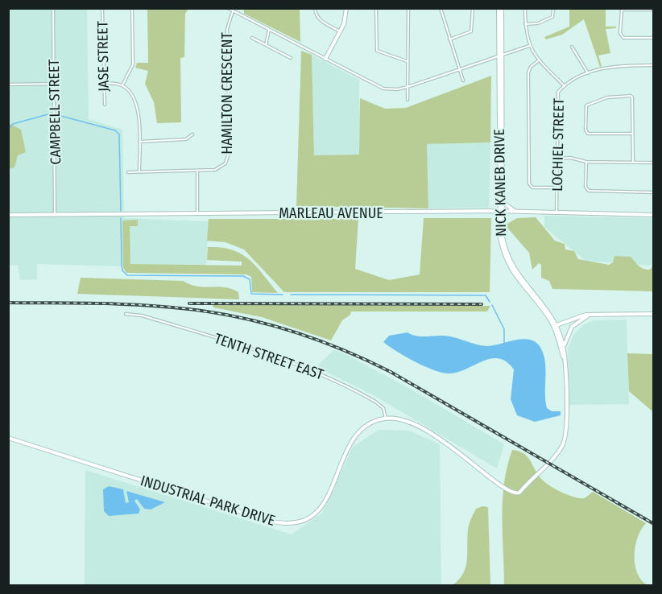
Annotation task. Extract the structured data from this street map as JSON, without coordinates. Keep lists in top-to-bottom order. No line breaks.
{"streets":{"street":["JASE STREET","HAMILTON CRESCENT","CAMPBELL STREET","LOCHIEL STREET","NICK KANEB DRIVE","MARLEAU AVENUE","TENTH STREET EAST","INDUSTRIAL PARK DRIVE"]},"crossings":[["CAMPBELL STREET","MARLEAU AVENUE"],["LOCHIEL STREET","MARLEAU AVENUE"],["NICK KANEB DRIVE","MARLEAU AVENUE"],["NICK KANEB DRIVE","TENTH STREET EAST"],["NICK KANEB DRIVE","INDUSTRIAL PARK DRIVE"],["TENTH STREET EAST","INDUSTRIAL PARK DRIVE"]]}
